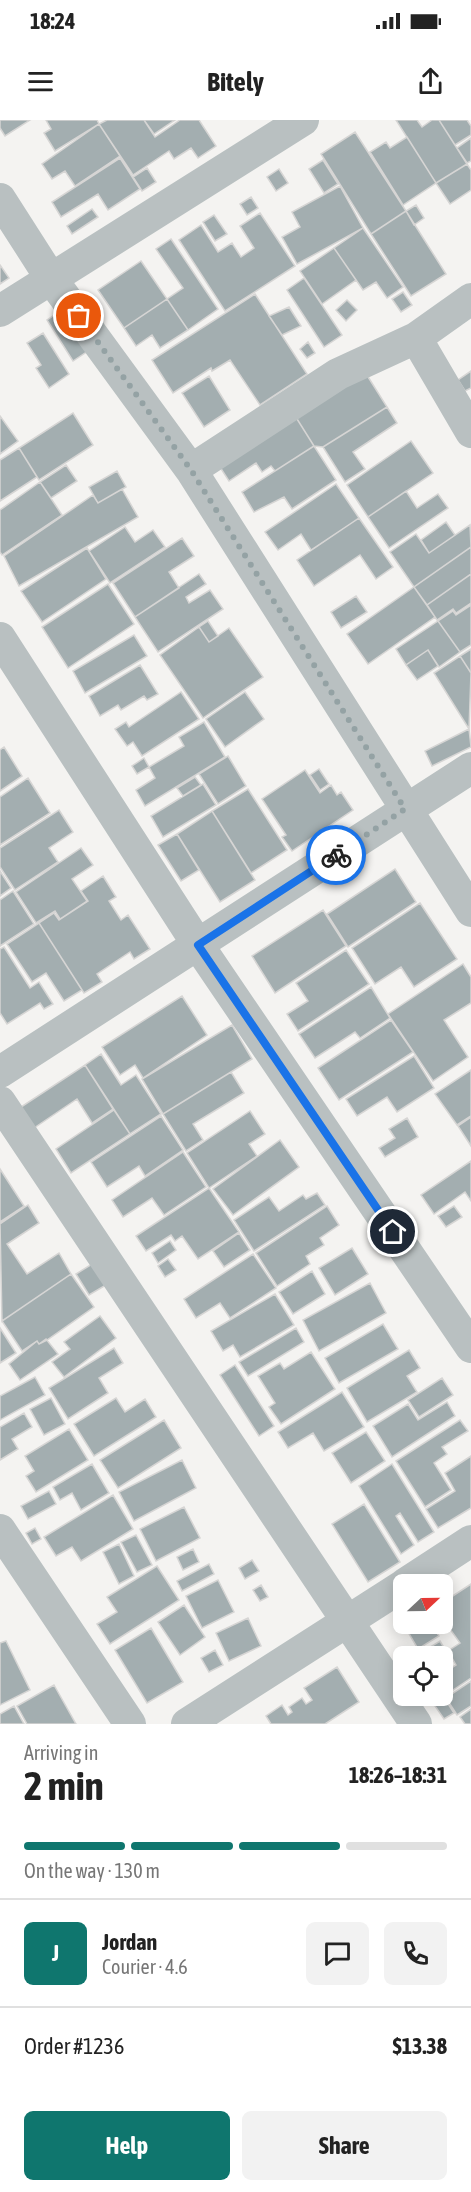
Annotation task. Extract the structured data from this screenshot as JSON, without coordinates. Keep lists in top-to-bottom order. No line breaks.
{"north":"right","page":{"status":"18:24","header":"Bitely","heading":["2 min","Arriving in","18:26–18:31"],"panel":["Jordan","Courier · 4.6","Order #1236","$13.38"],"bar":"On the way · 130 m","round":"J","buttons":["Help","Share"]}}
